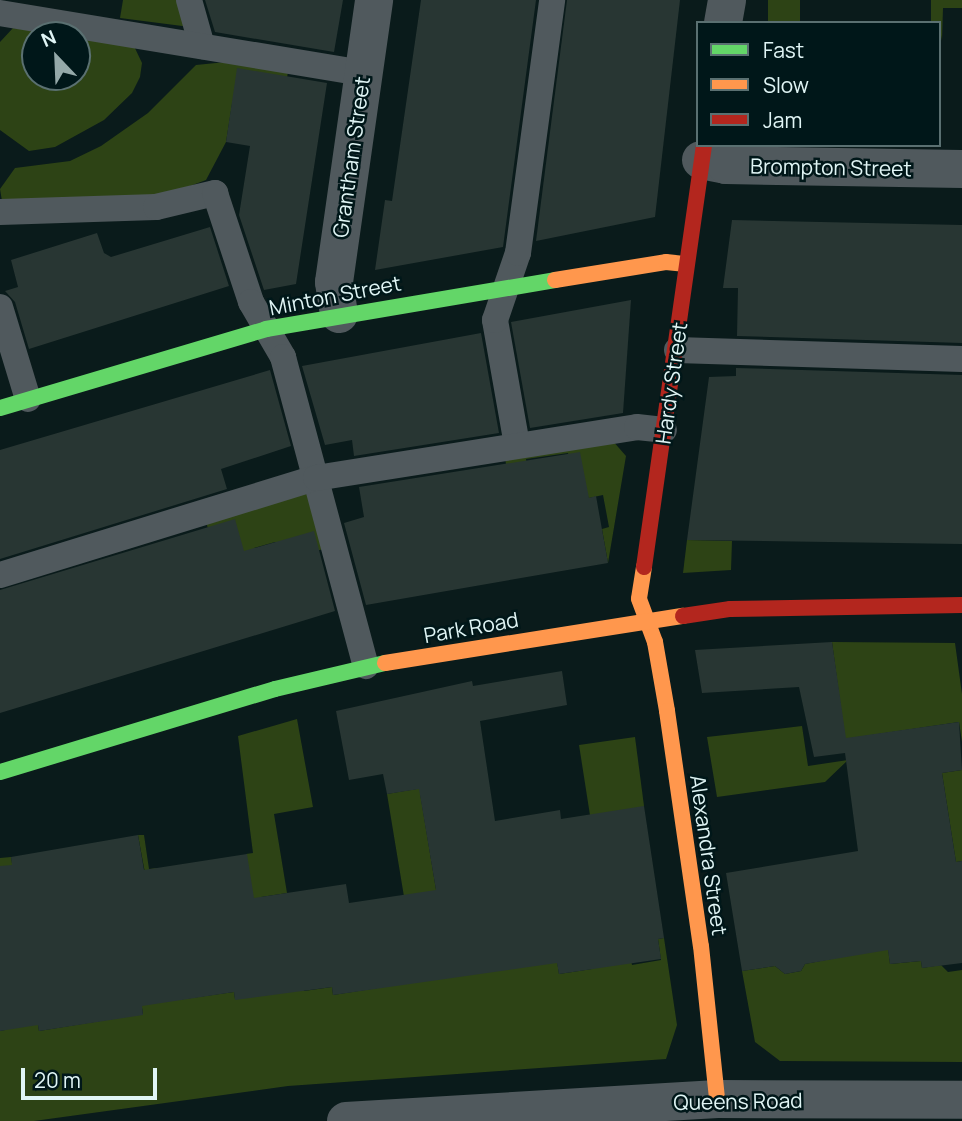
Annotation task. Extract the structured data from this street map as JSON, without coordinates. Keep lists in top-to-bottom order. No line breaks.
{"streets":{"street":["Grantham Street","Brompton Street","Minton Street","Hardy Street","Park Road","Alexandra Street","Queens Road"]},"crossings":[["Grantham Street","Minton Street"],["Brompton Street","Hardy Street"],["Minton Street","Hardy Street"],["Hardy Street","Park Road"],["Hardy Street","Alexandra Street"],["Park Road","Alexandra Street"],["Alexandra Street","Queens Road"]],"legend":["Fast","Slow","Jam"],"scale_bar":"20 m","north":"top left"}
